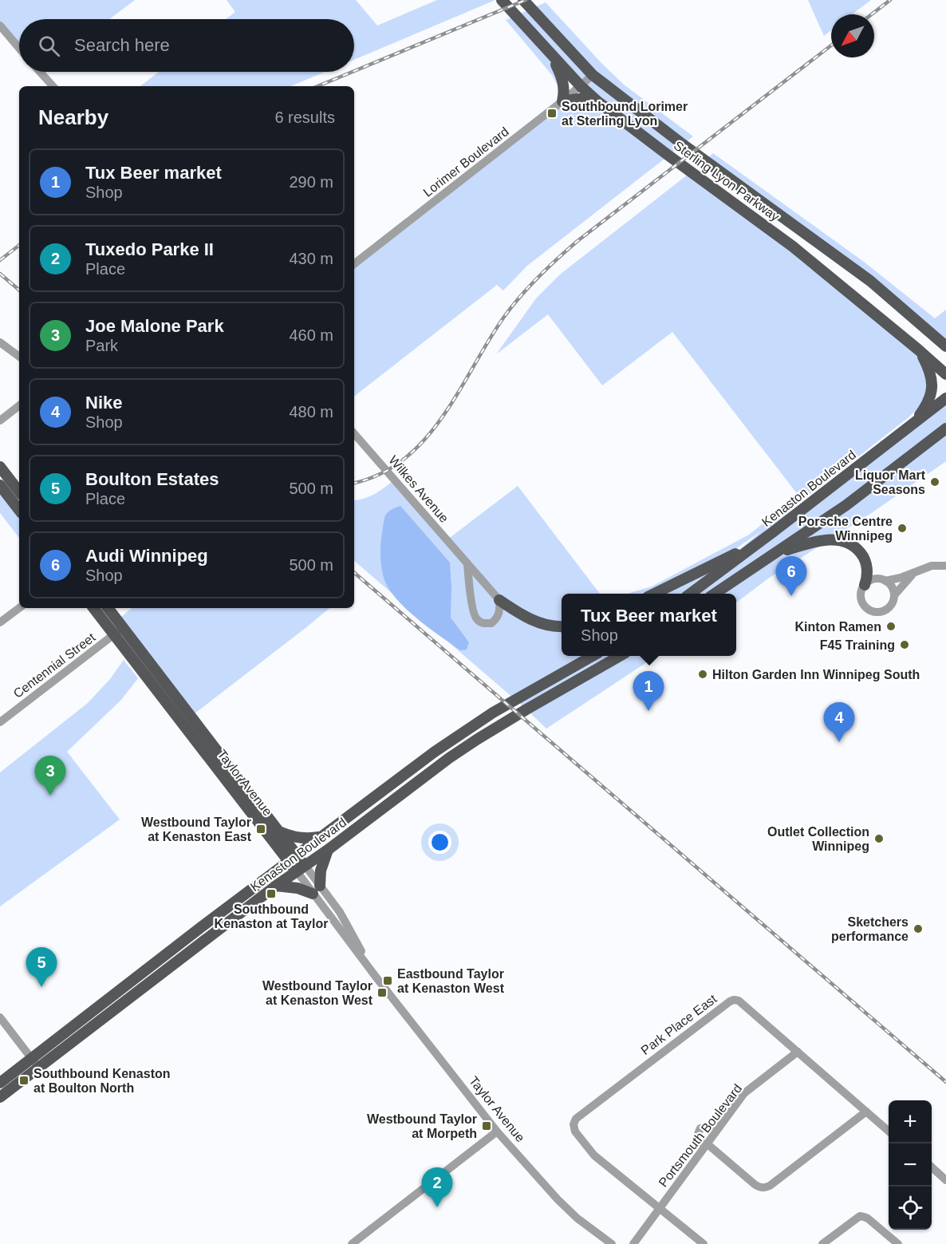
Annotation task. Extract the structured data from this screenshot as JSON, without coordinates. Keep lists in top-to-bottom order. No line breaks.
{"streets":{"main road":["Sterling Lyon Parkway","Kenaston Boulevard","Taylor Avenue"],"street":["Lorimer Boulevard","Wilkes Avenue","Centennial Street","Park Place East","Portsmouth Boulevard"]},"crossings":[["Lorimer Boulevard","Sterling Lyon Parkway"],["Kenaston Boulevard","Taylor Avenue"],["Centennial Street","Taylor Avenue"],["Park Place East","Portsmouth Boulevard"]],"places":{"transit":["Southbound Lorimer at Sterling Lyon","Westbound Taylor at Kenaston East","Southbound Kenaston at Taylor","Eastbound Taylor at Kenaston West","Westbound Taylor at Kenaston West","Southbound Kenaston at Boulton North","Westbound Taylor at Morpeth"],"other":["Liquor Mart Seasons","Porsche Centre Winnipeg","Kinton Ramen","F45 Training","Hilton Garden Inn Winnipeg South","Outlet Collection Winnipeg","Sketchers performance"]},"north":"bottom left","page":{"search":"Search here","heading":["Nearby","6 results"],"list":[{"mark":"1","name":"Tux Beer market","note":"Shop","value":"290 m"},{"mark":"2","name":"Tuxedo Parke II","note":"Place","value":"430 m"},{"mark":"3","name":"Joe Malone Park","note":"Park","value":"460 m"},{"mark":"4","name":"Nike","note":"Shop","value":"480 m"},{"mark":"5","name":"Boulton Estates","note":"Place","value":"500 m"},{"mark":"6","name":"Audi Winnipeg","note":"Shop","value":"500 m"}],"pins":["6","1","4","3","5","2"],"popup":["Tux Beer market","Shop"],"map_buttons":["+","−"]}}
